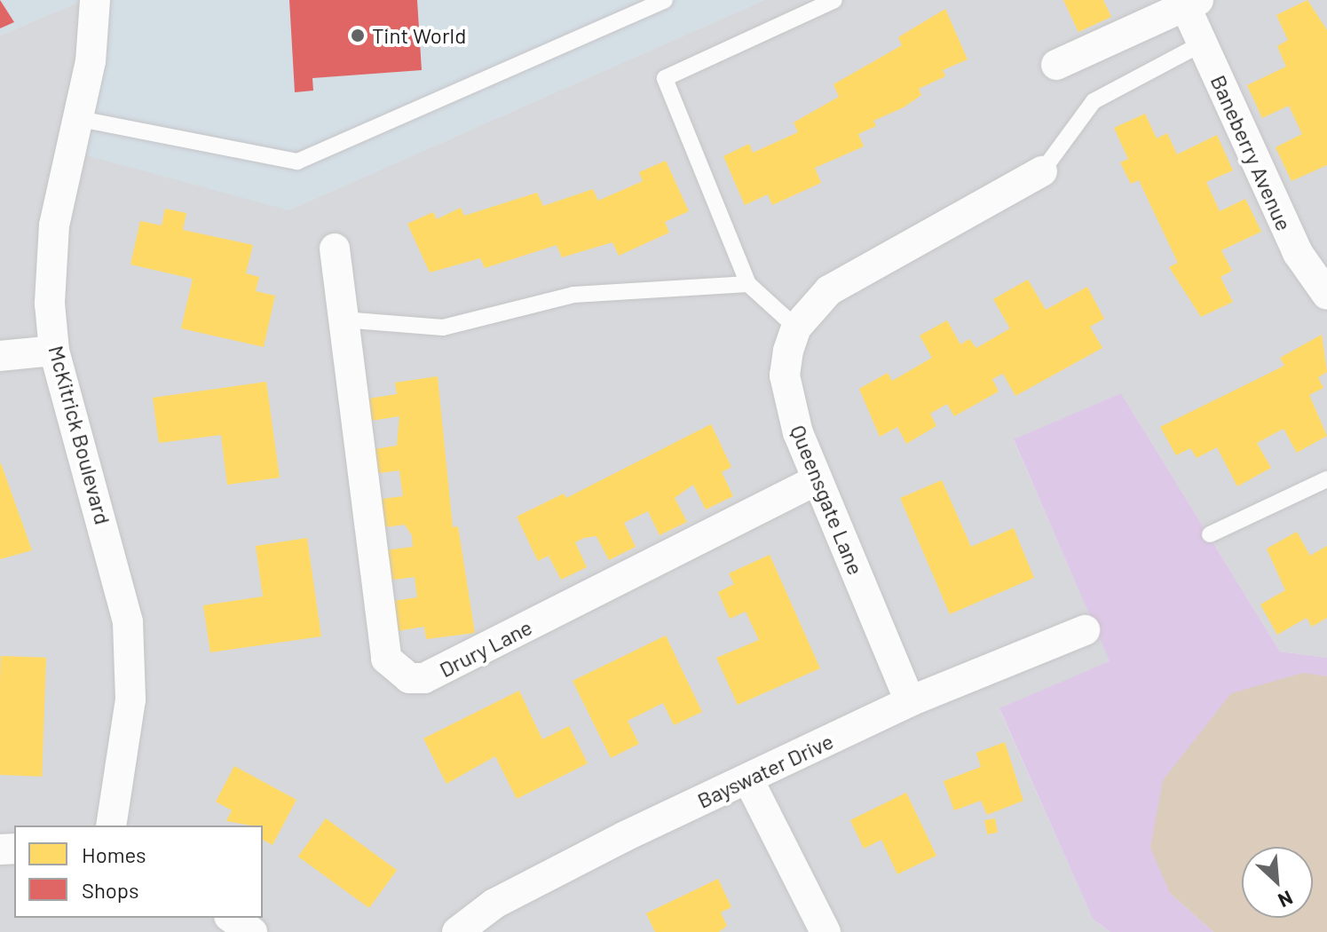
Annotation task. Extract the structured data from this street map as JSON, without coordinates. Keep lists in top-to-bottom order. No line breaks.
{"streets":{"street":["Baneberry Avenue","McKitrick Boulevard","Queensgate Lane","Drury Lane","Bayswater Drive"]},"crossings":[["Queensgate Lane","Drury Lane"],["Queensgate Lane","Bayswater Drive"]],"places":["Tint World"],"legend":["Homes","Shops"],"north":"bottom right"}
